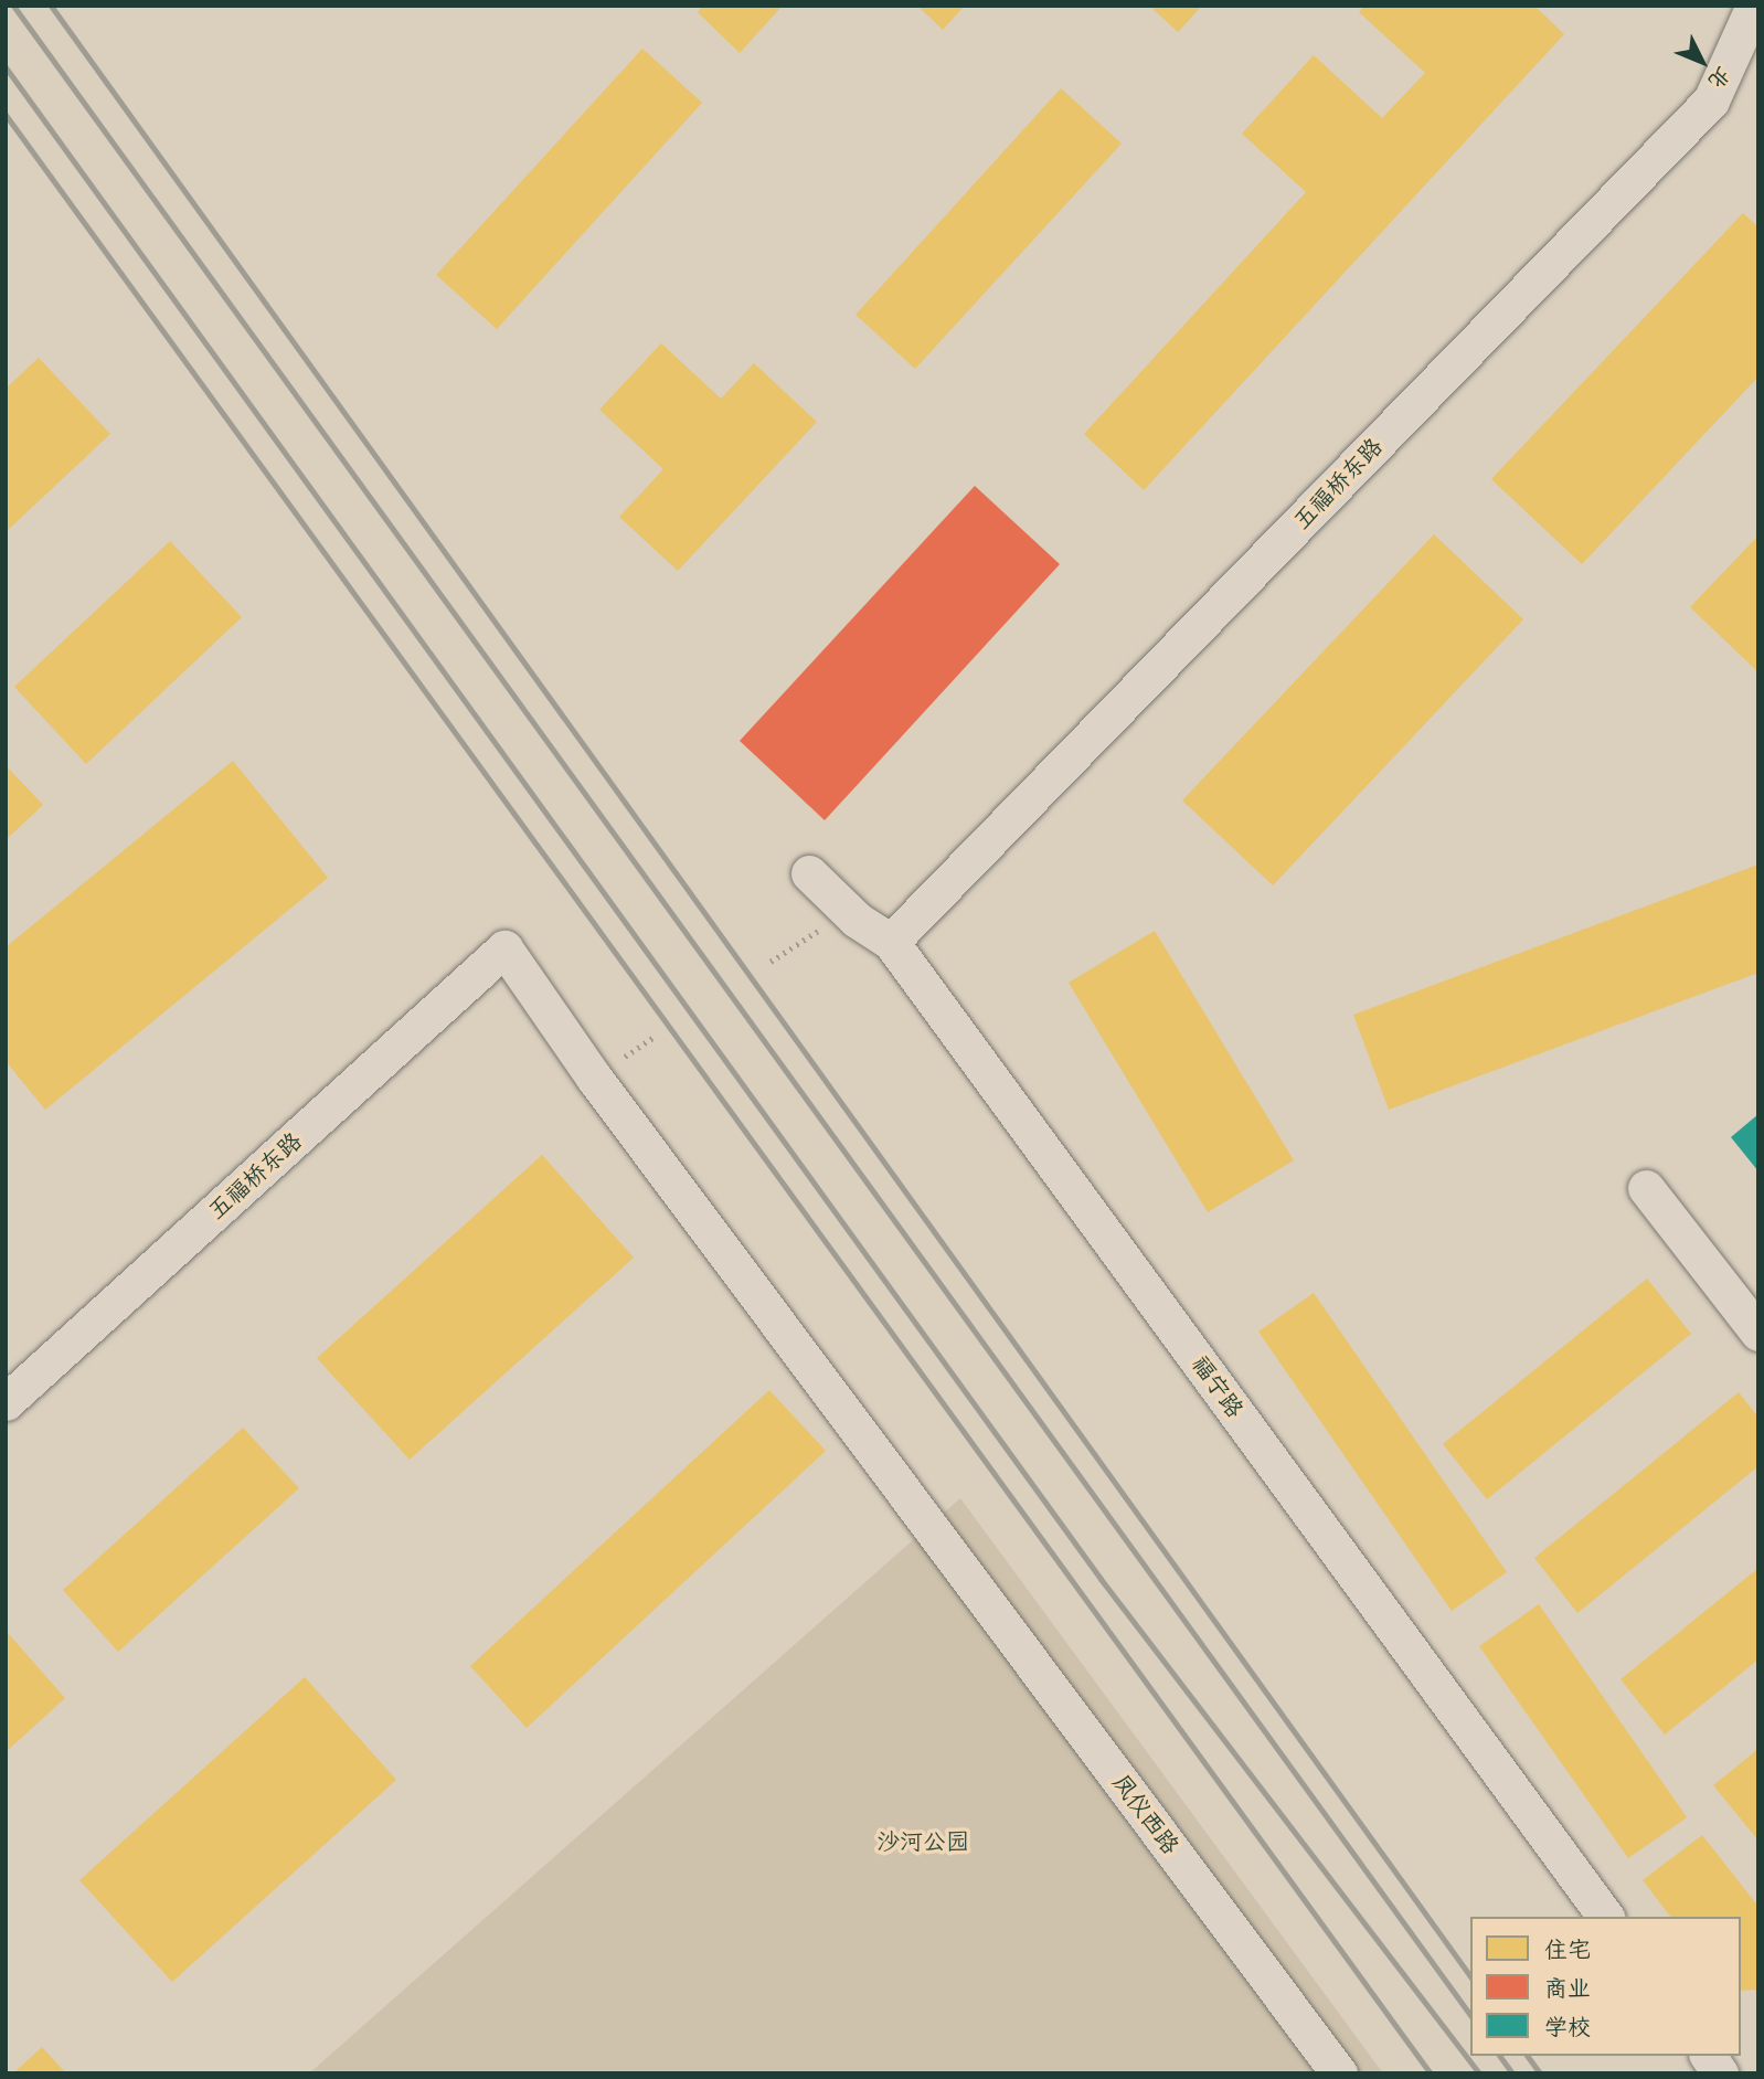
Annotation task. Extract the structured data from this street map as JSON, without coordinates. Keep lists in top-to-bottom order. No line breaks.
{"streets":{"street":["五福桥东路","福宁路","凤仪西路"]},"crossings":[["五福桥东路","福宁路"],["五福桥东路","凤仪西路"]],"parks":["沙河公园"],"legend":["住宅","商业","学校"],"north":"bottom right"}
